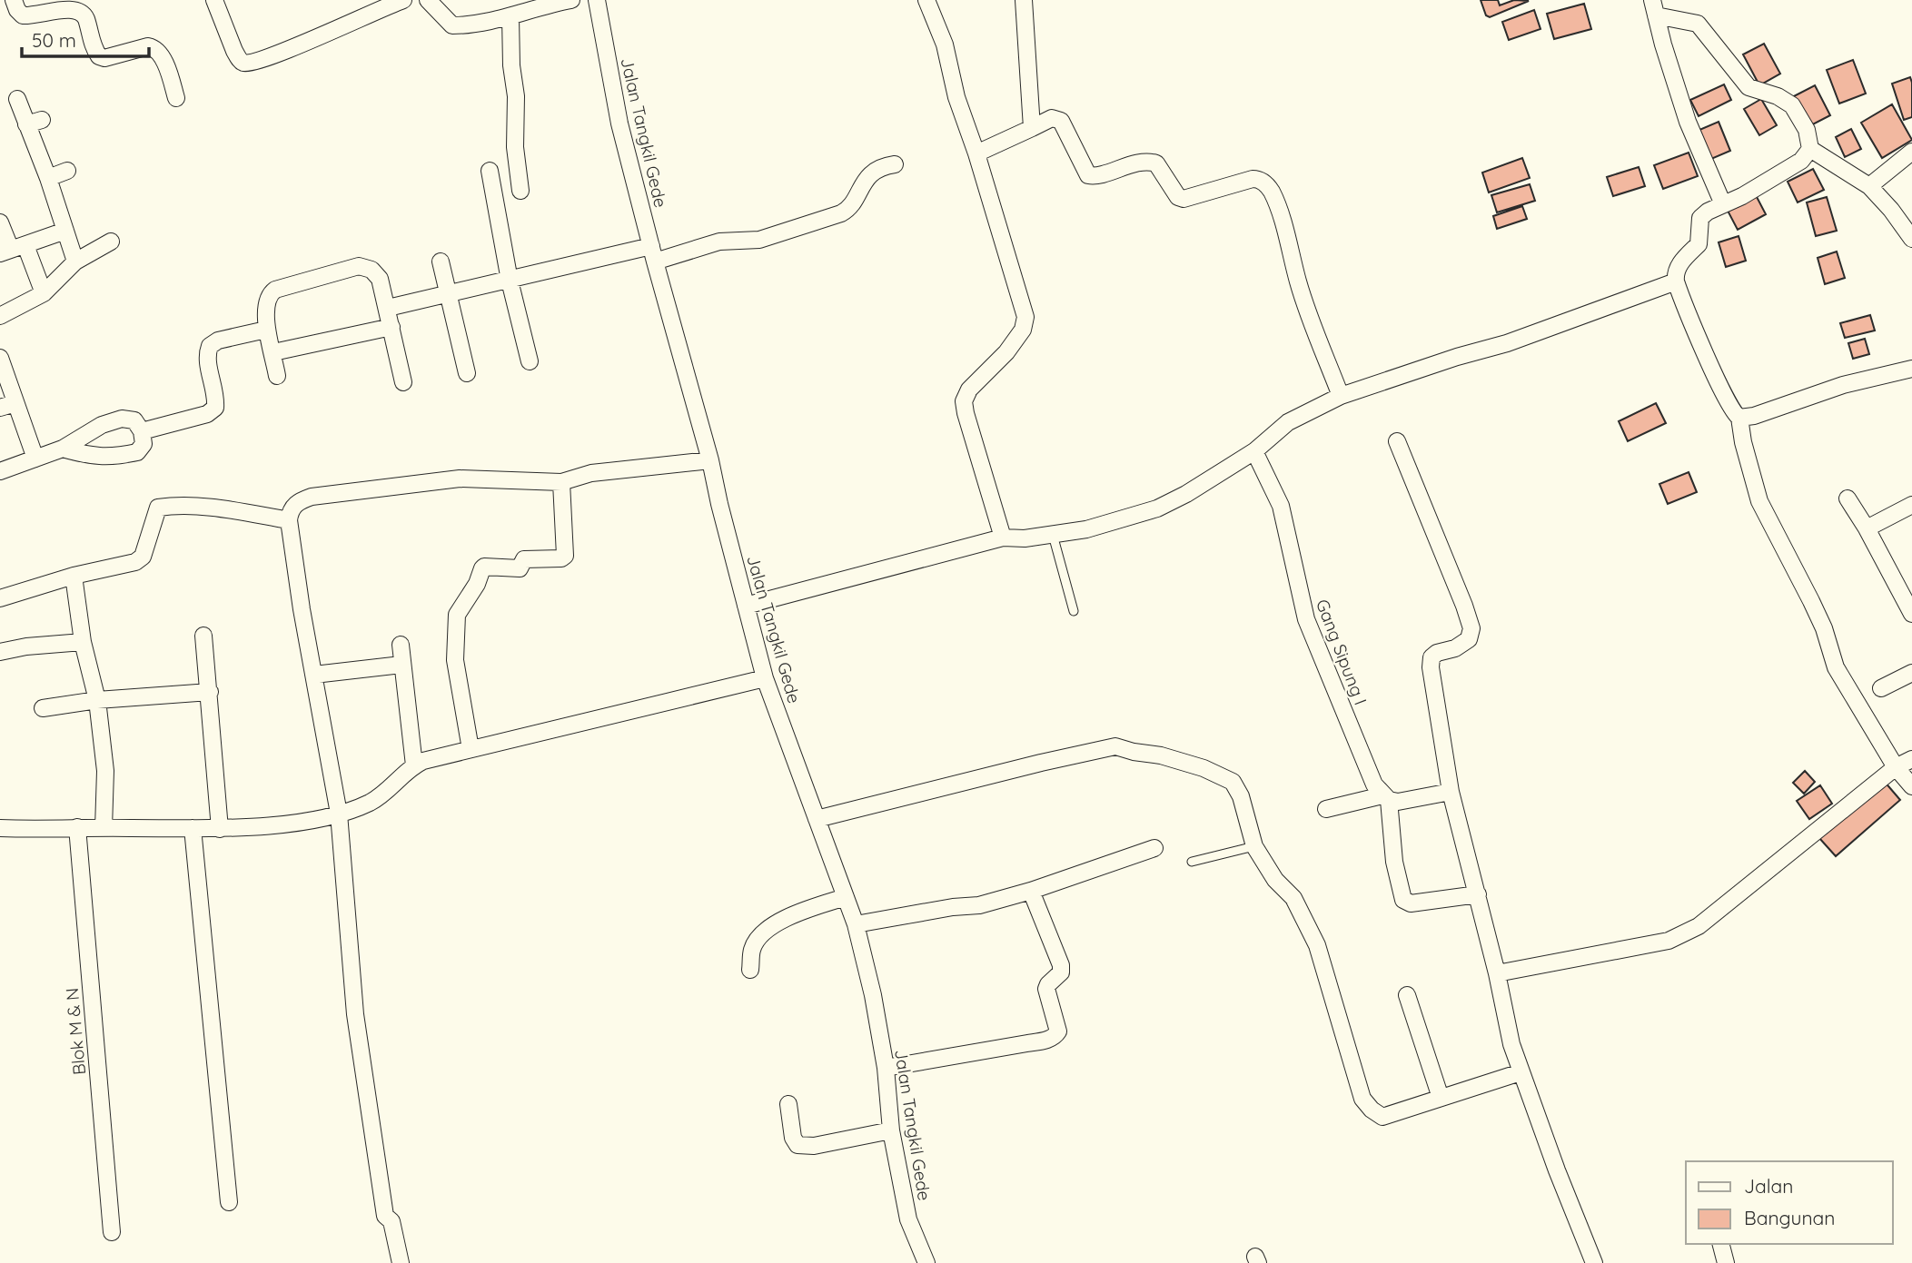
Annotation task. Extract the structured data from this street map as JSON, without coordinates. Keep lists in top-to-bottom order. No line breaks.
{"streets":{"street":["Jalan Tangkil Gede","Gang Sipung I","Blok M & N"]},"legend":["Jalan","Bangunan"],"scale_bar":"50 m"}
